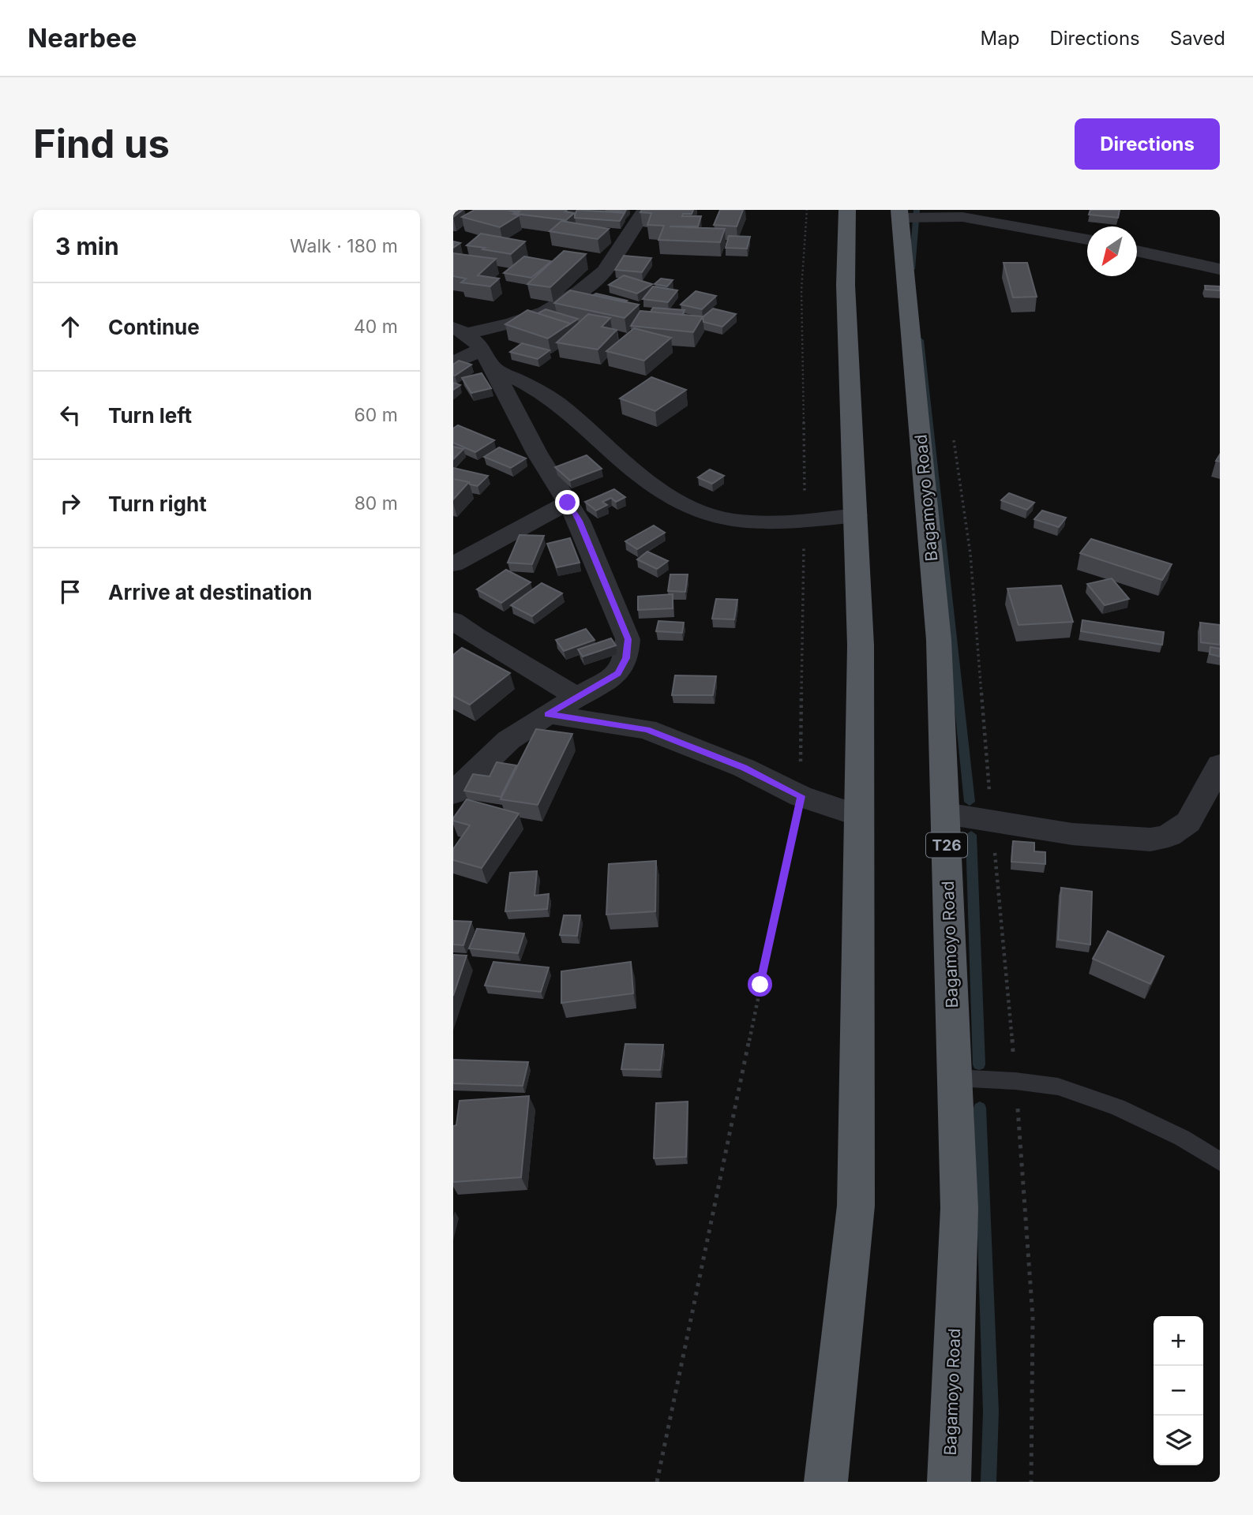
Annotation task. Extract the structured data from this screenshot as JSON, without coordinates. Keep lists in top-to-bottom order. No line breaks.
{"streets":{"highway":["Bagamoyo Road","T26"]},"north":"bottom left","page":{"header":"Nearbee","nav":["Map","Directions","Saved"],"buttons":"Directions","title":"Find us","heading":["3 min","Walk · 180 m"],"list":[["Continue","40 m"],["Turn left","60 m"],["Turn right","80 m"],"Arrive at destination"],"map_buttons":["+","−"]}}
